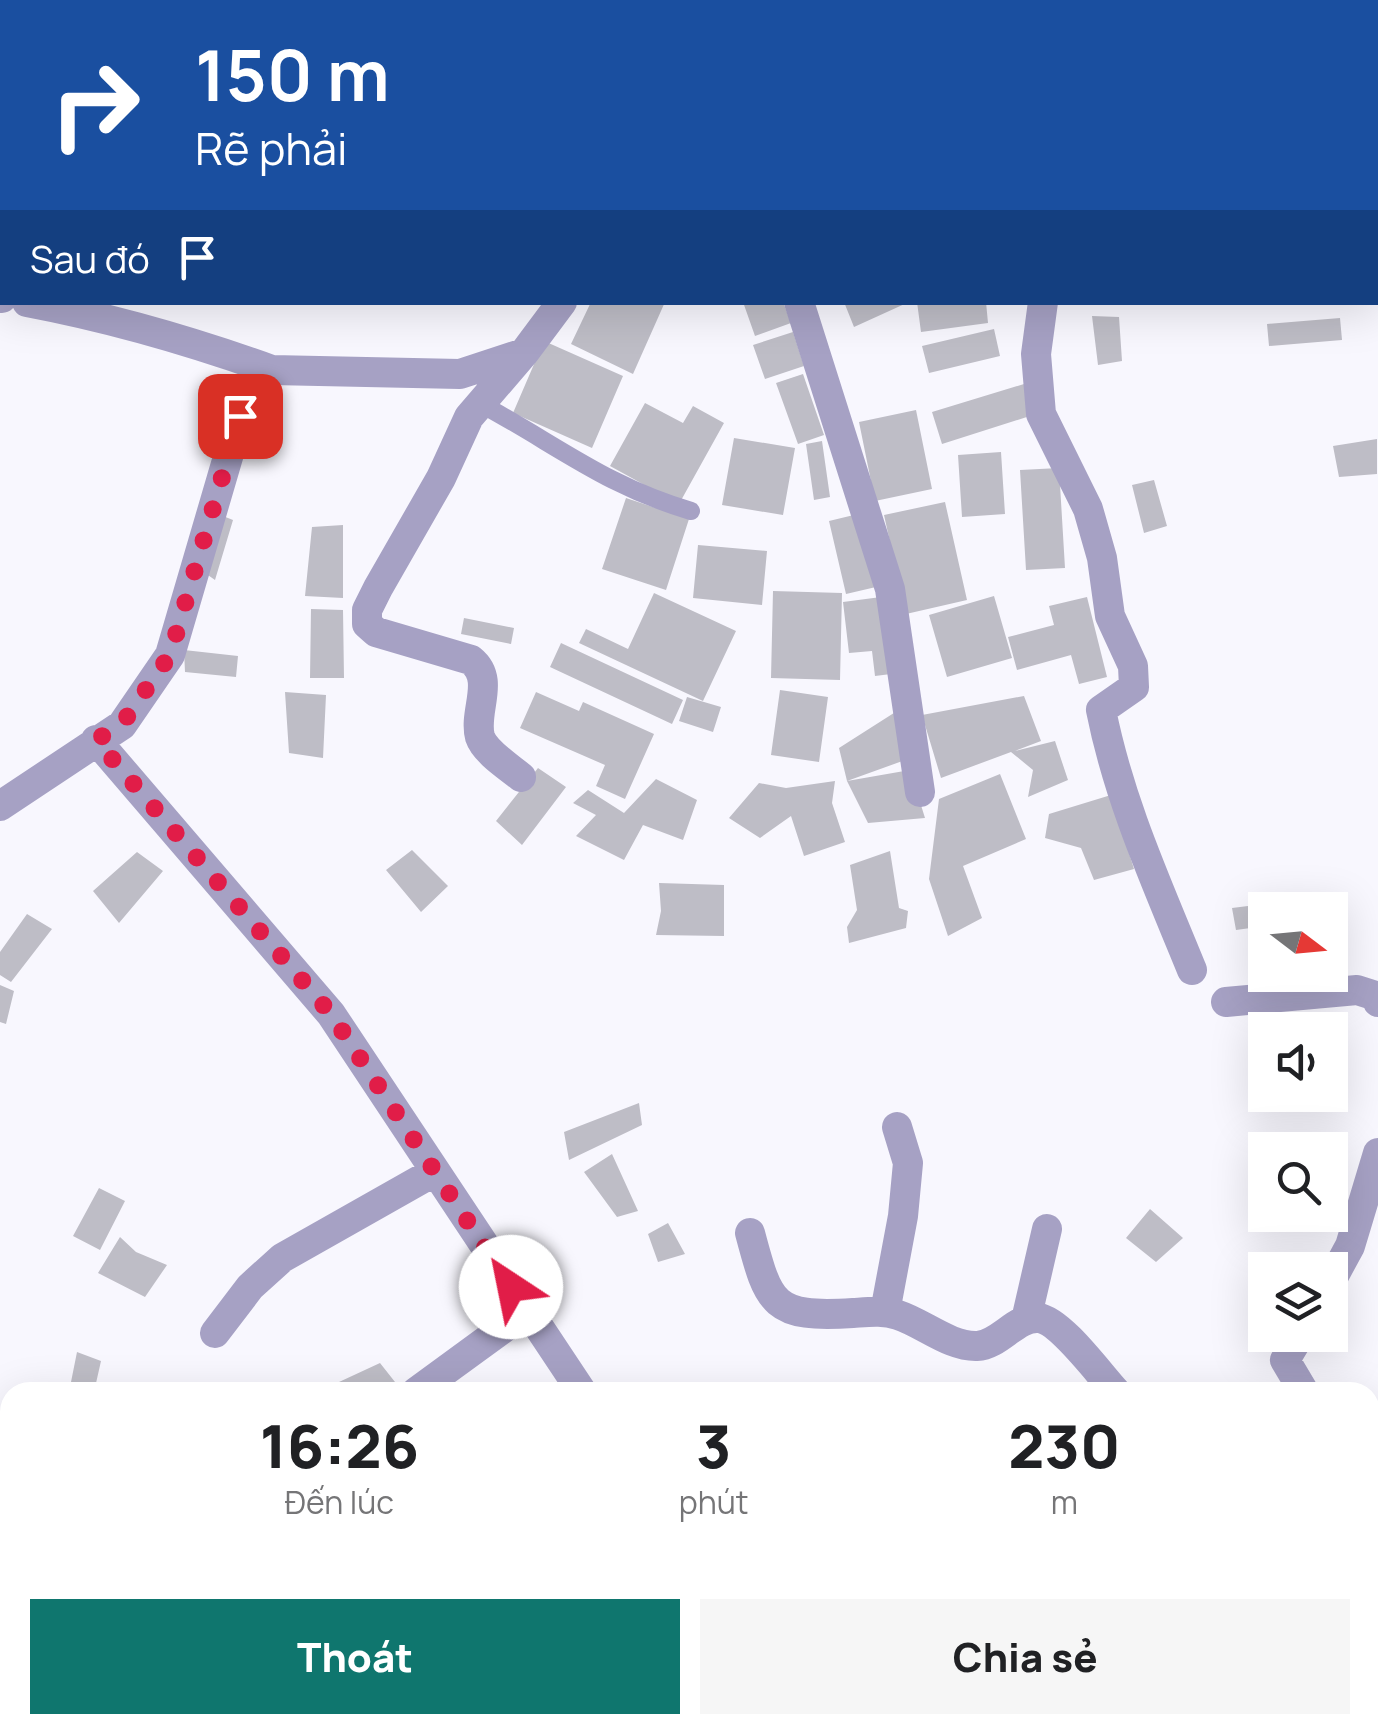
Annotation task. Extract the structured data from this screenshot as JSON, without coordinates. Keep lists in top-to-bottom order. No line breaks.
{"north":"right","page":{"turn":["150 m","Rẽ phải"],"then":"Sau đó","eta":["16:26","Đến lúc","3","phút","230","m"],"buttons":["Thoát","Chia sẻ"]}}
